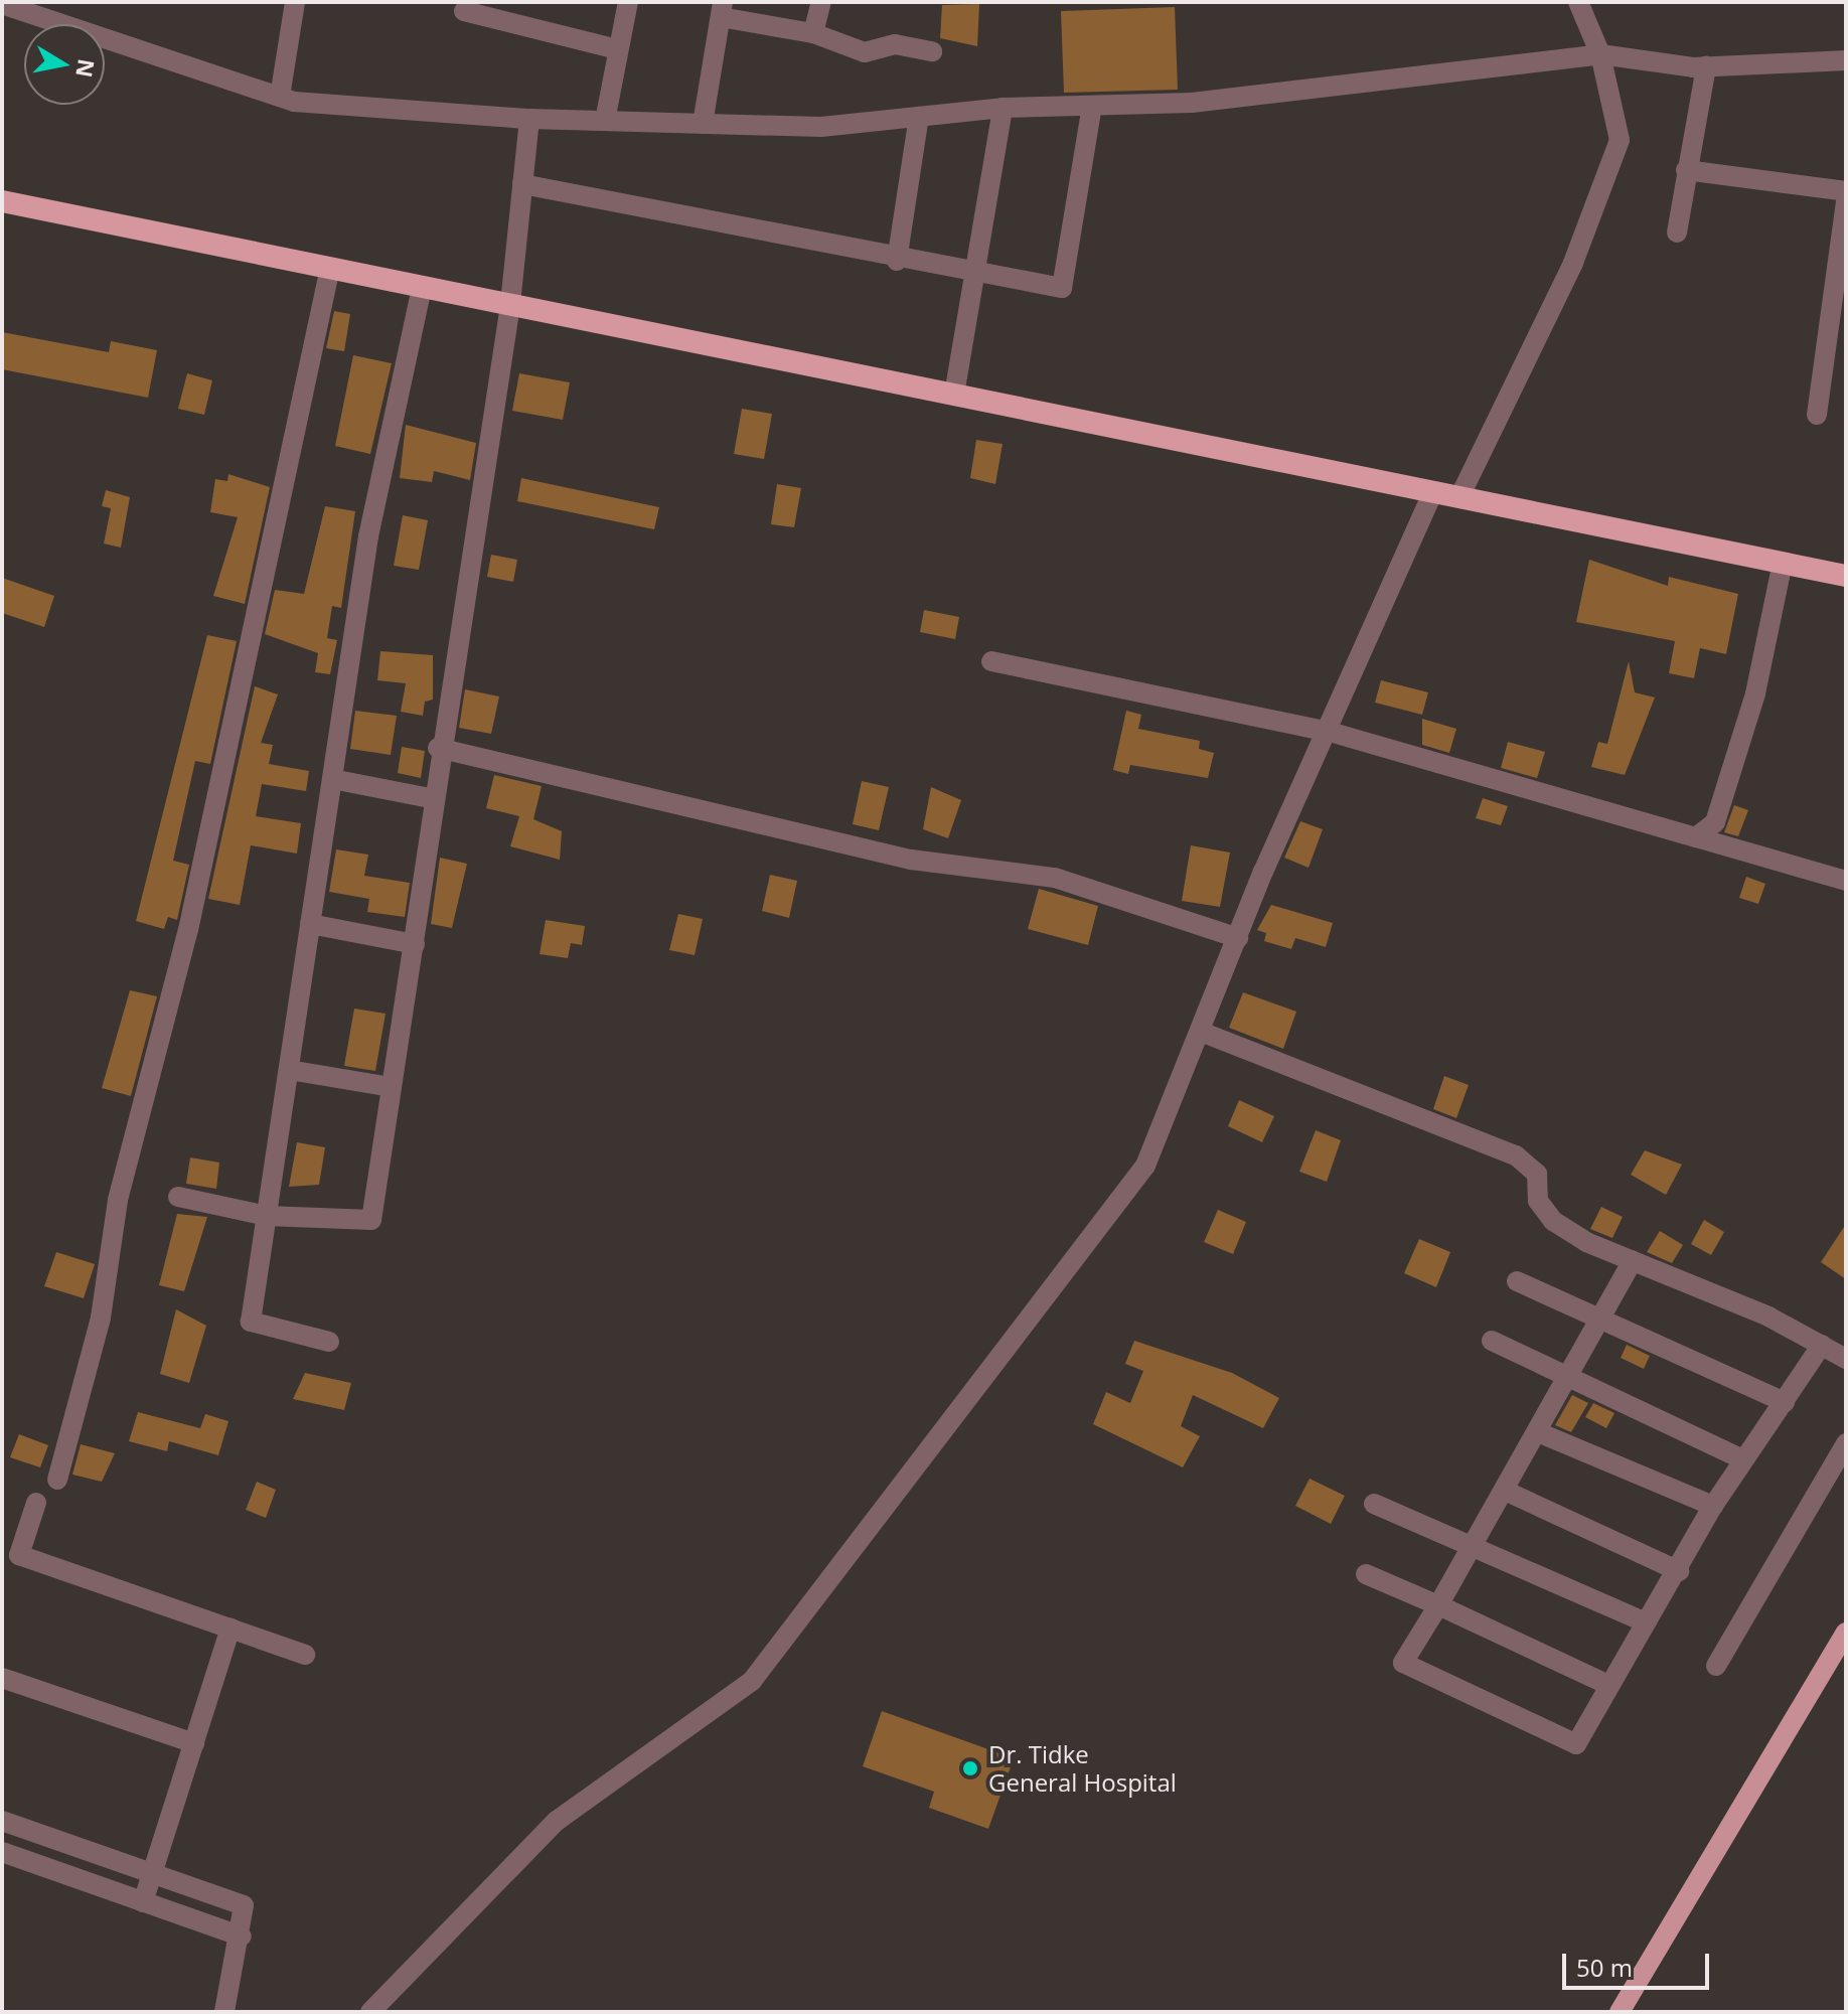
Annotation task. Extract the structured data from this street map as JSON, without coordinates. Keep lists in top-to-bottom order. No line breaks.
{"places":["Dr. Tidke General Hospital"],"scale_bar":"50 m","north":"right"}
